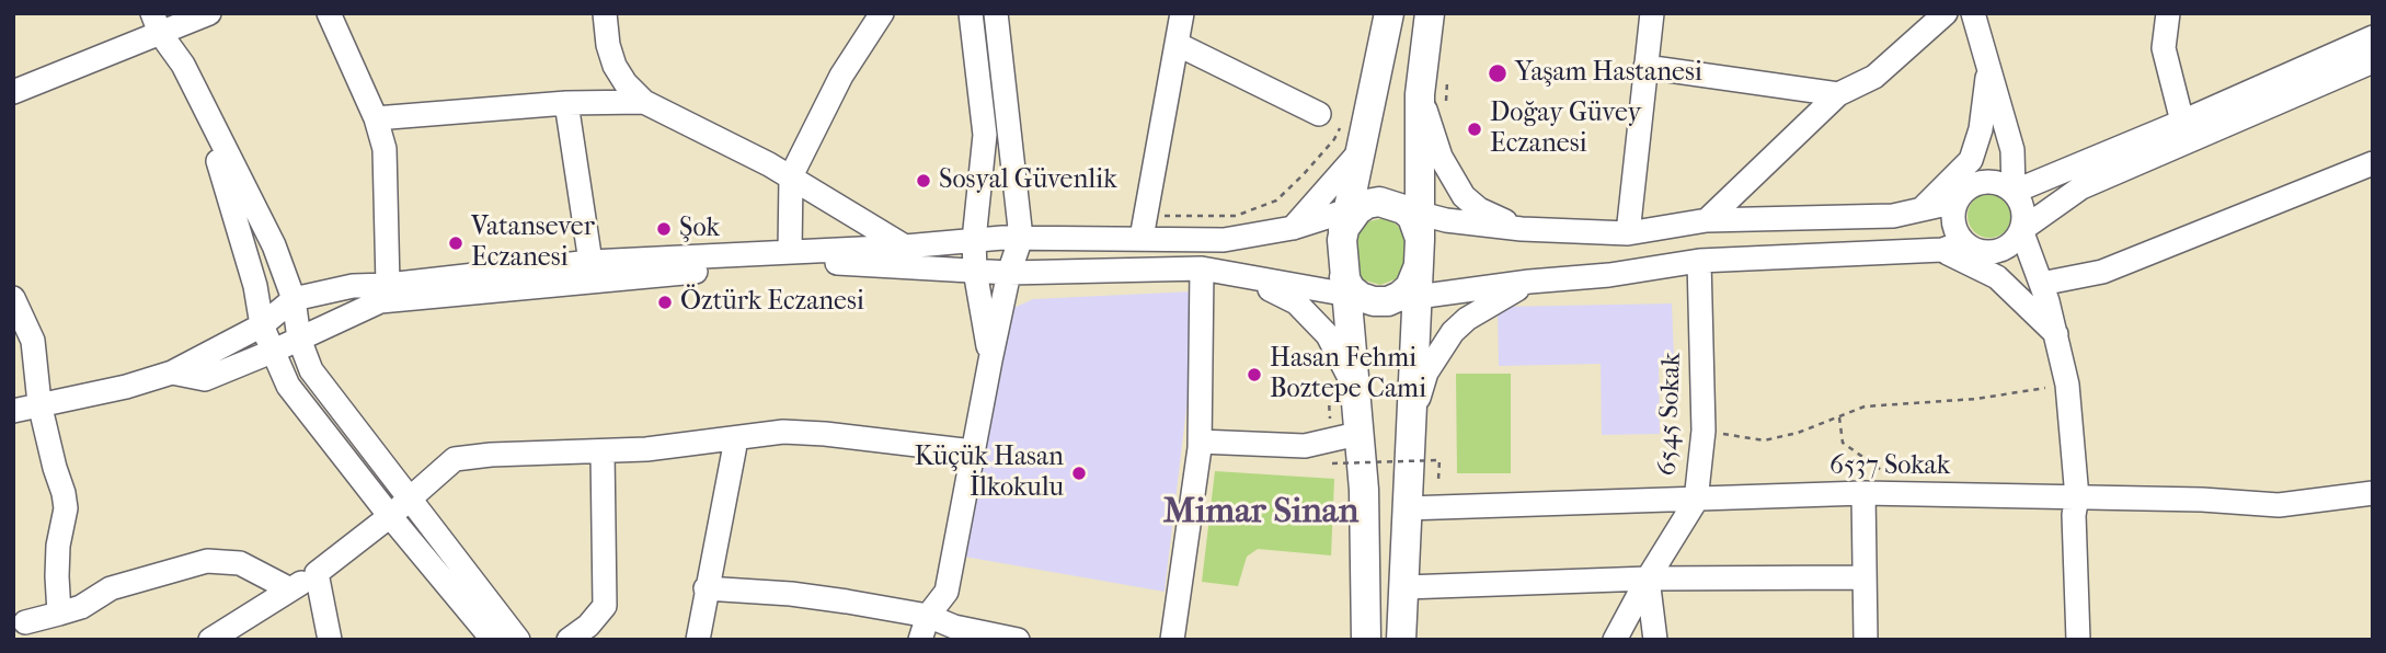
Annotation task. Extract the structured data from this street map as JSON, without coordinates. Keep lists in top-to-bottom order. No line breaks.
{"streets":{"street":["6545 Sokak","6537 Sokak"]},"crossings":[["6545 Sokak","6537 Sokak"]],"districts":["Mimar Sinan"],"places":["Yaşam Hastanesi","Doğay Güvey Eczanesi","Sosyal Güvenlik","Şok","Vatansever Eczanesi","Öztürk Eczanesi","Hasan Fehmi Boztepe Cami","Küçük Hasan İlkokulu"]}
